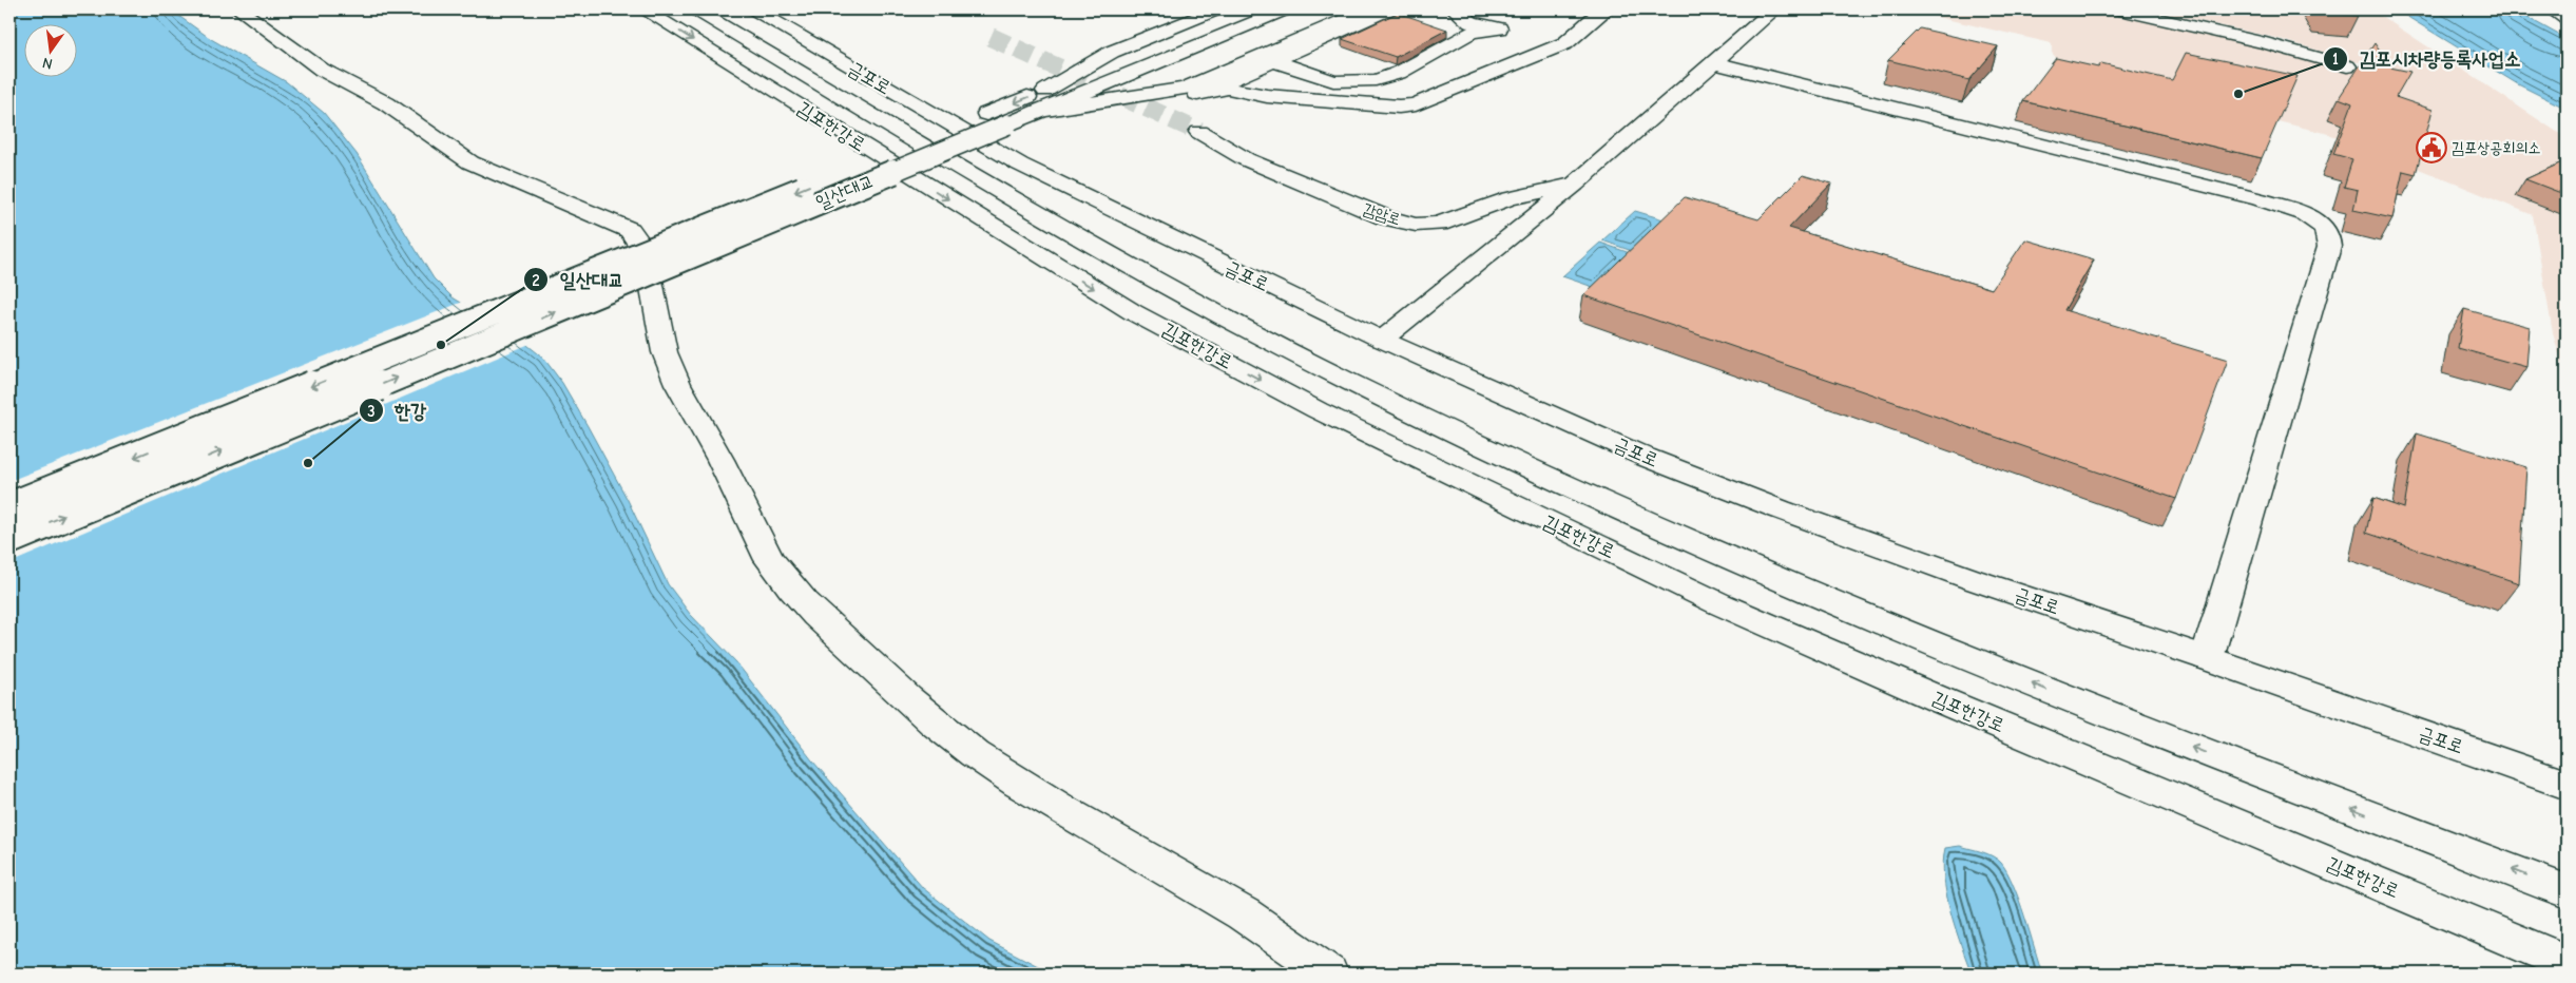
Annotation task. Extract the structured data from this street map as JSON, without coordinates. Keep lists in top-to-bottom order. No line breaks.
{"streets":{"main road":["금포로","김포한강로","일산대교","감암로"]},"crossings":[["금포로","감암로"]],"places":{"other":["김포시차량등록사업소","일산대교","한강"],"public building":["김포상공회의소"]},"north":"bottom"}
